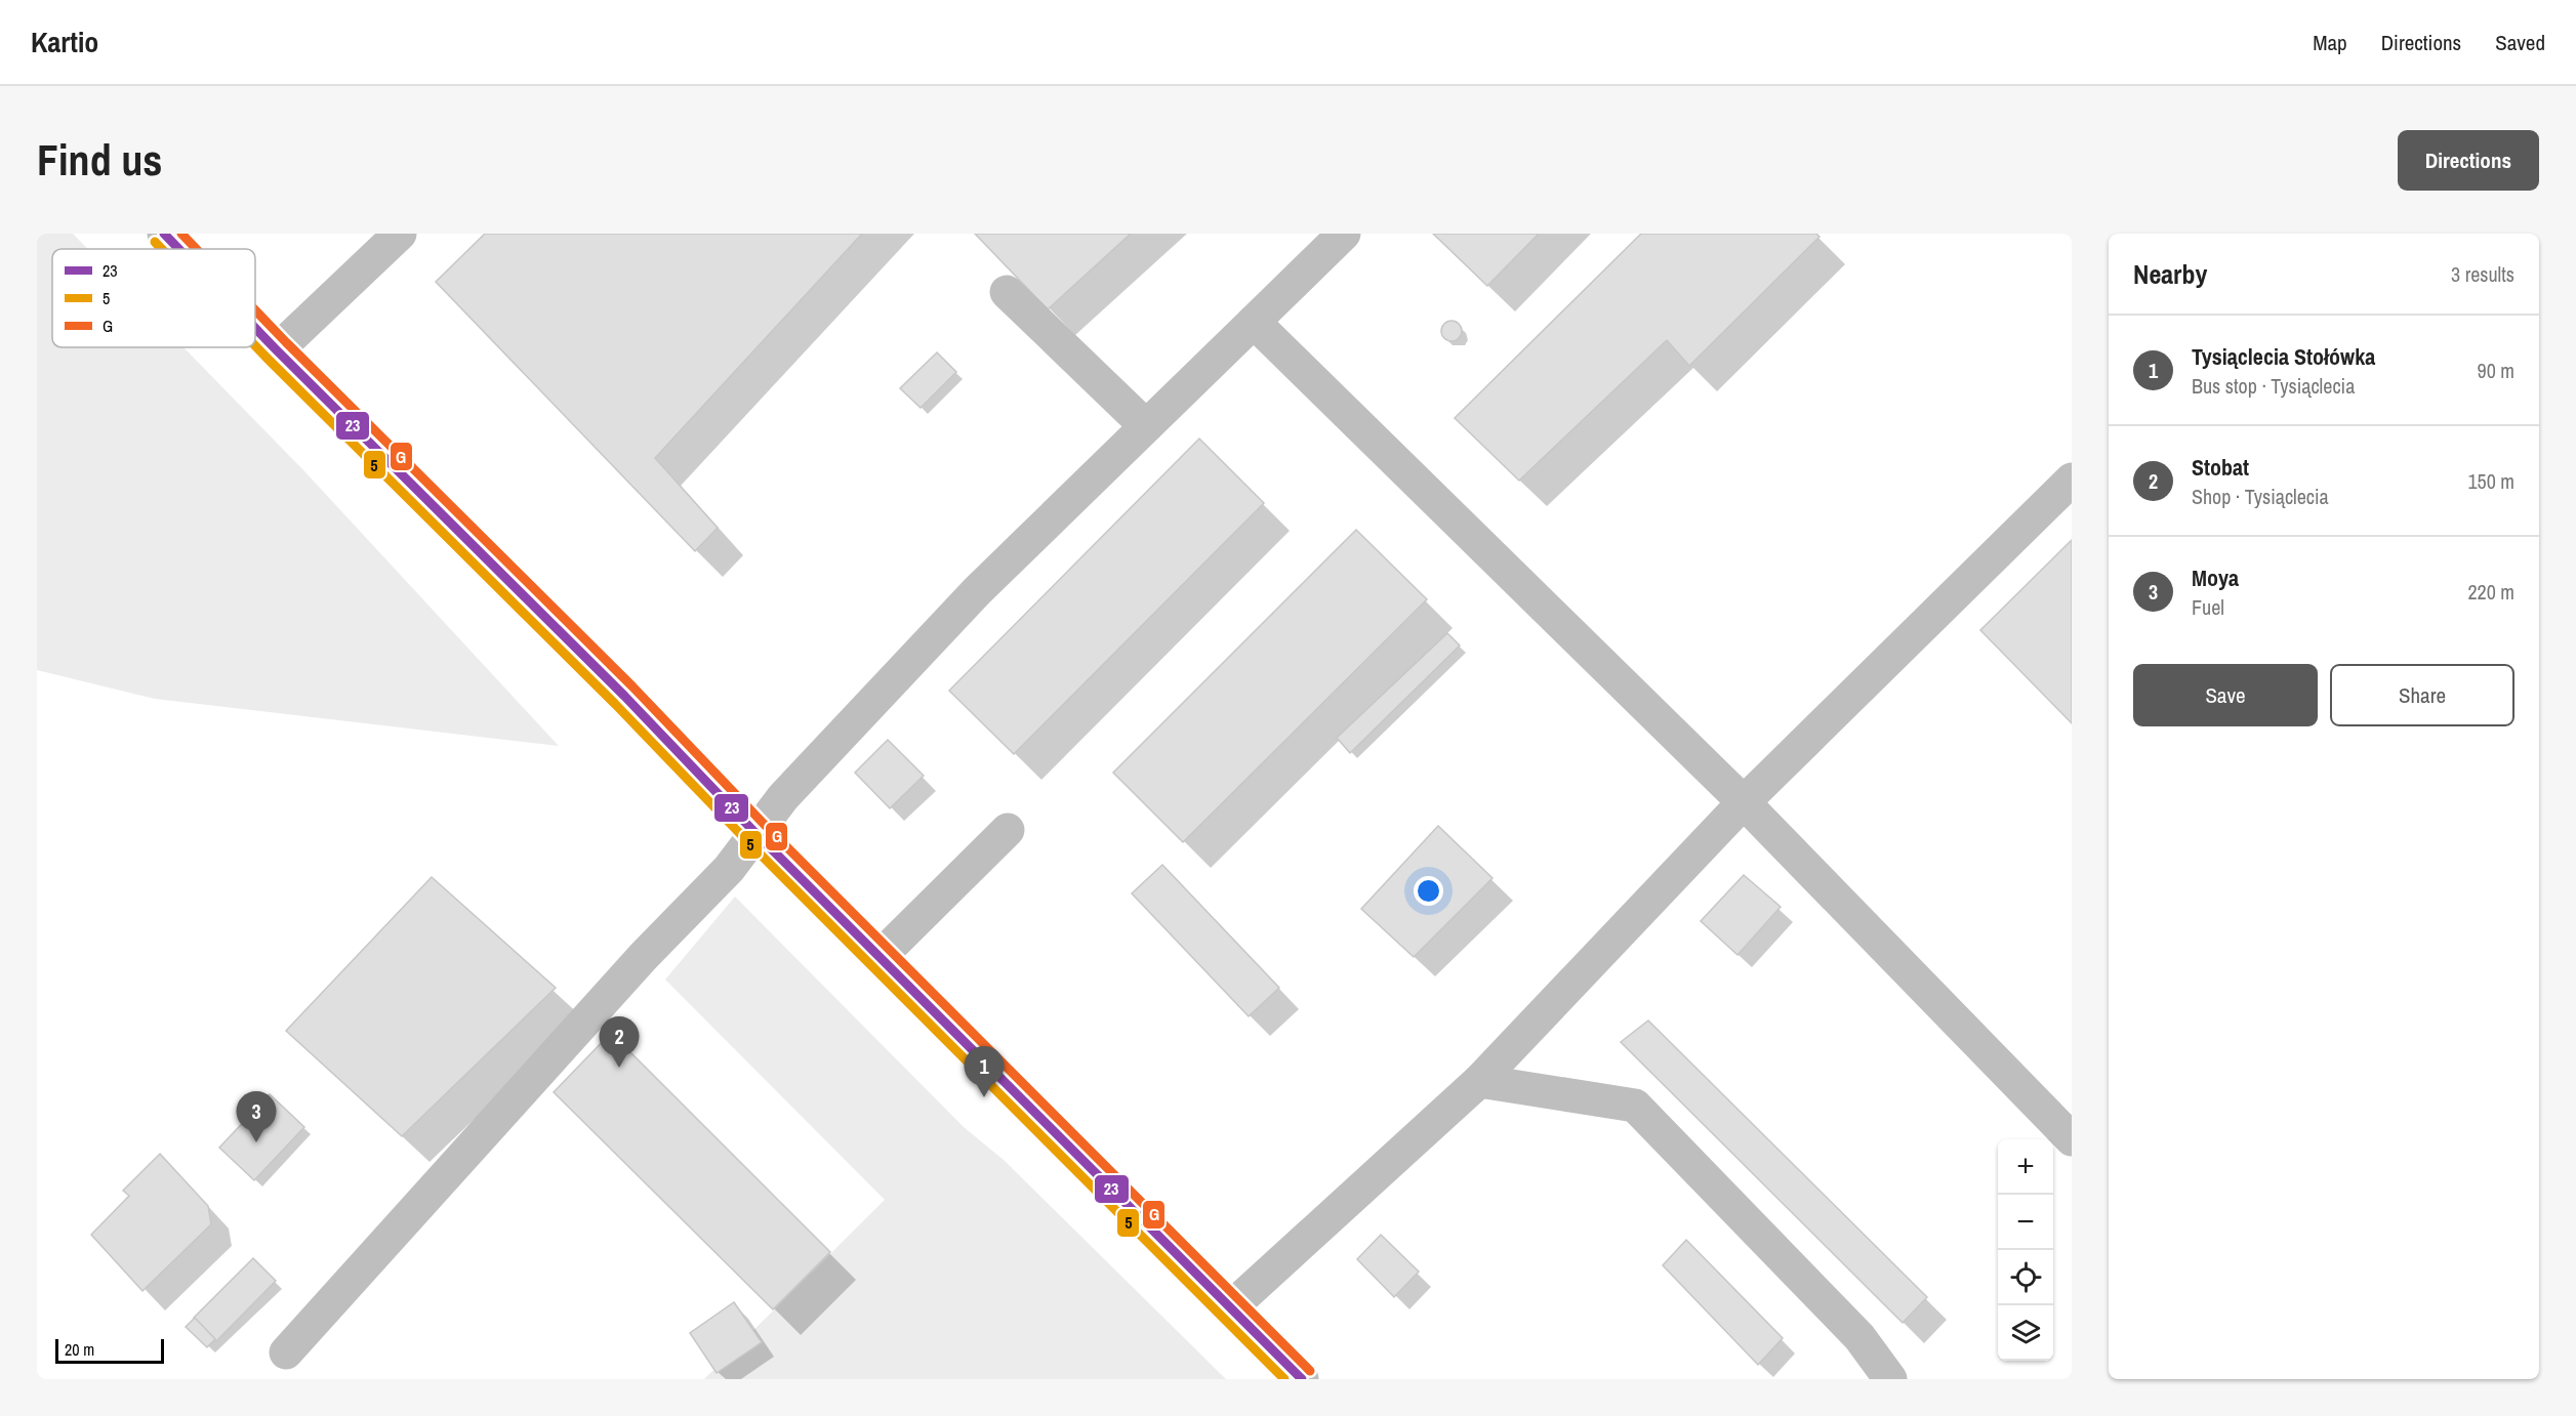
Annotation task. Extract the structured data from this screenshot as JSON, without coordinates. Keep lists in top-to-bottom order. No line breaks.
{"lines":["transit line 23","transit line G","transit line 5"],"legend":["23","5","G"],"scale_bar":"20 m","page":{"header":"Kartio","nav":["Map","Directions","Saved"],"buttons":["Directions",["Save","Share"]],"title":"Find us","heading":["Nearby","3 results"],"list":[{"mark":"1","name":"Tysiąclecia Stołówka","note":"Bus stop · Tysiąclecia","value":"90 m"},{"mark":"2","name":"Stobat","note":"Shop · Tysiąclecia","value":"150 m"},{"mark":"3","name":"Moya","note":"Fuel","value":"220 m"}],"pins":["2","1","3"],"map_buttons":["+","−"],"scale":"20 m"}}
